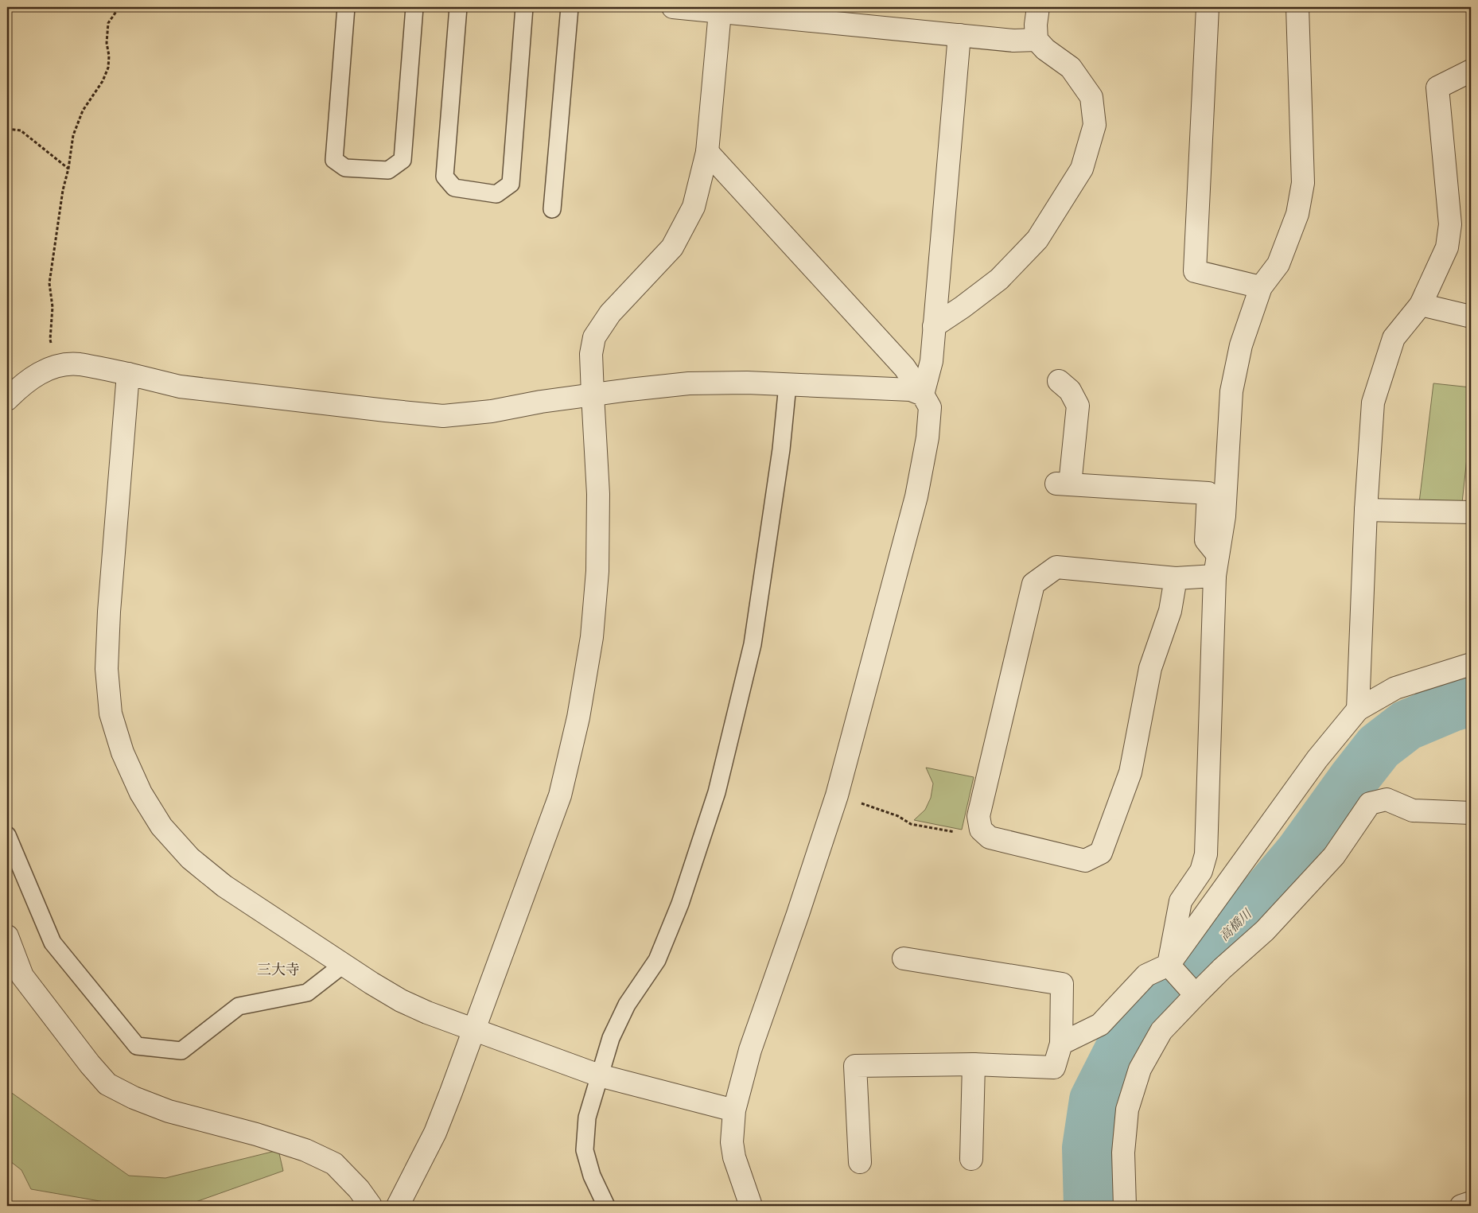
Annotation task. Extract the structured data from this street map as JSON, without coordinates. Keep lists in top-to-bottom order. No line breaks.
{"districts":["三大寺"],"water":["高橋川"]}
